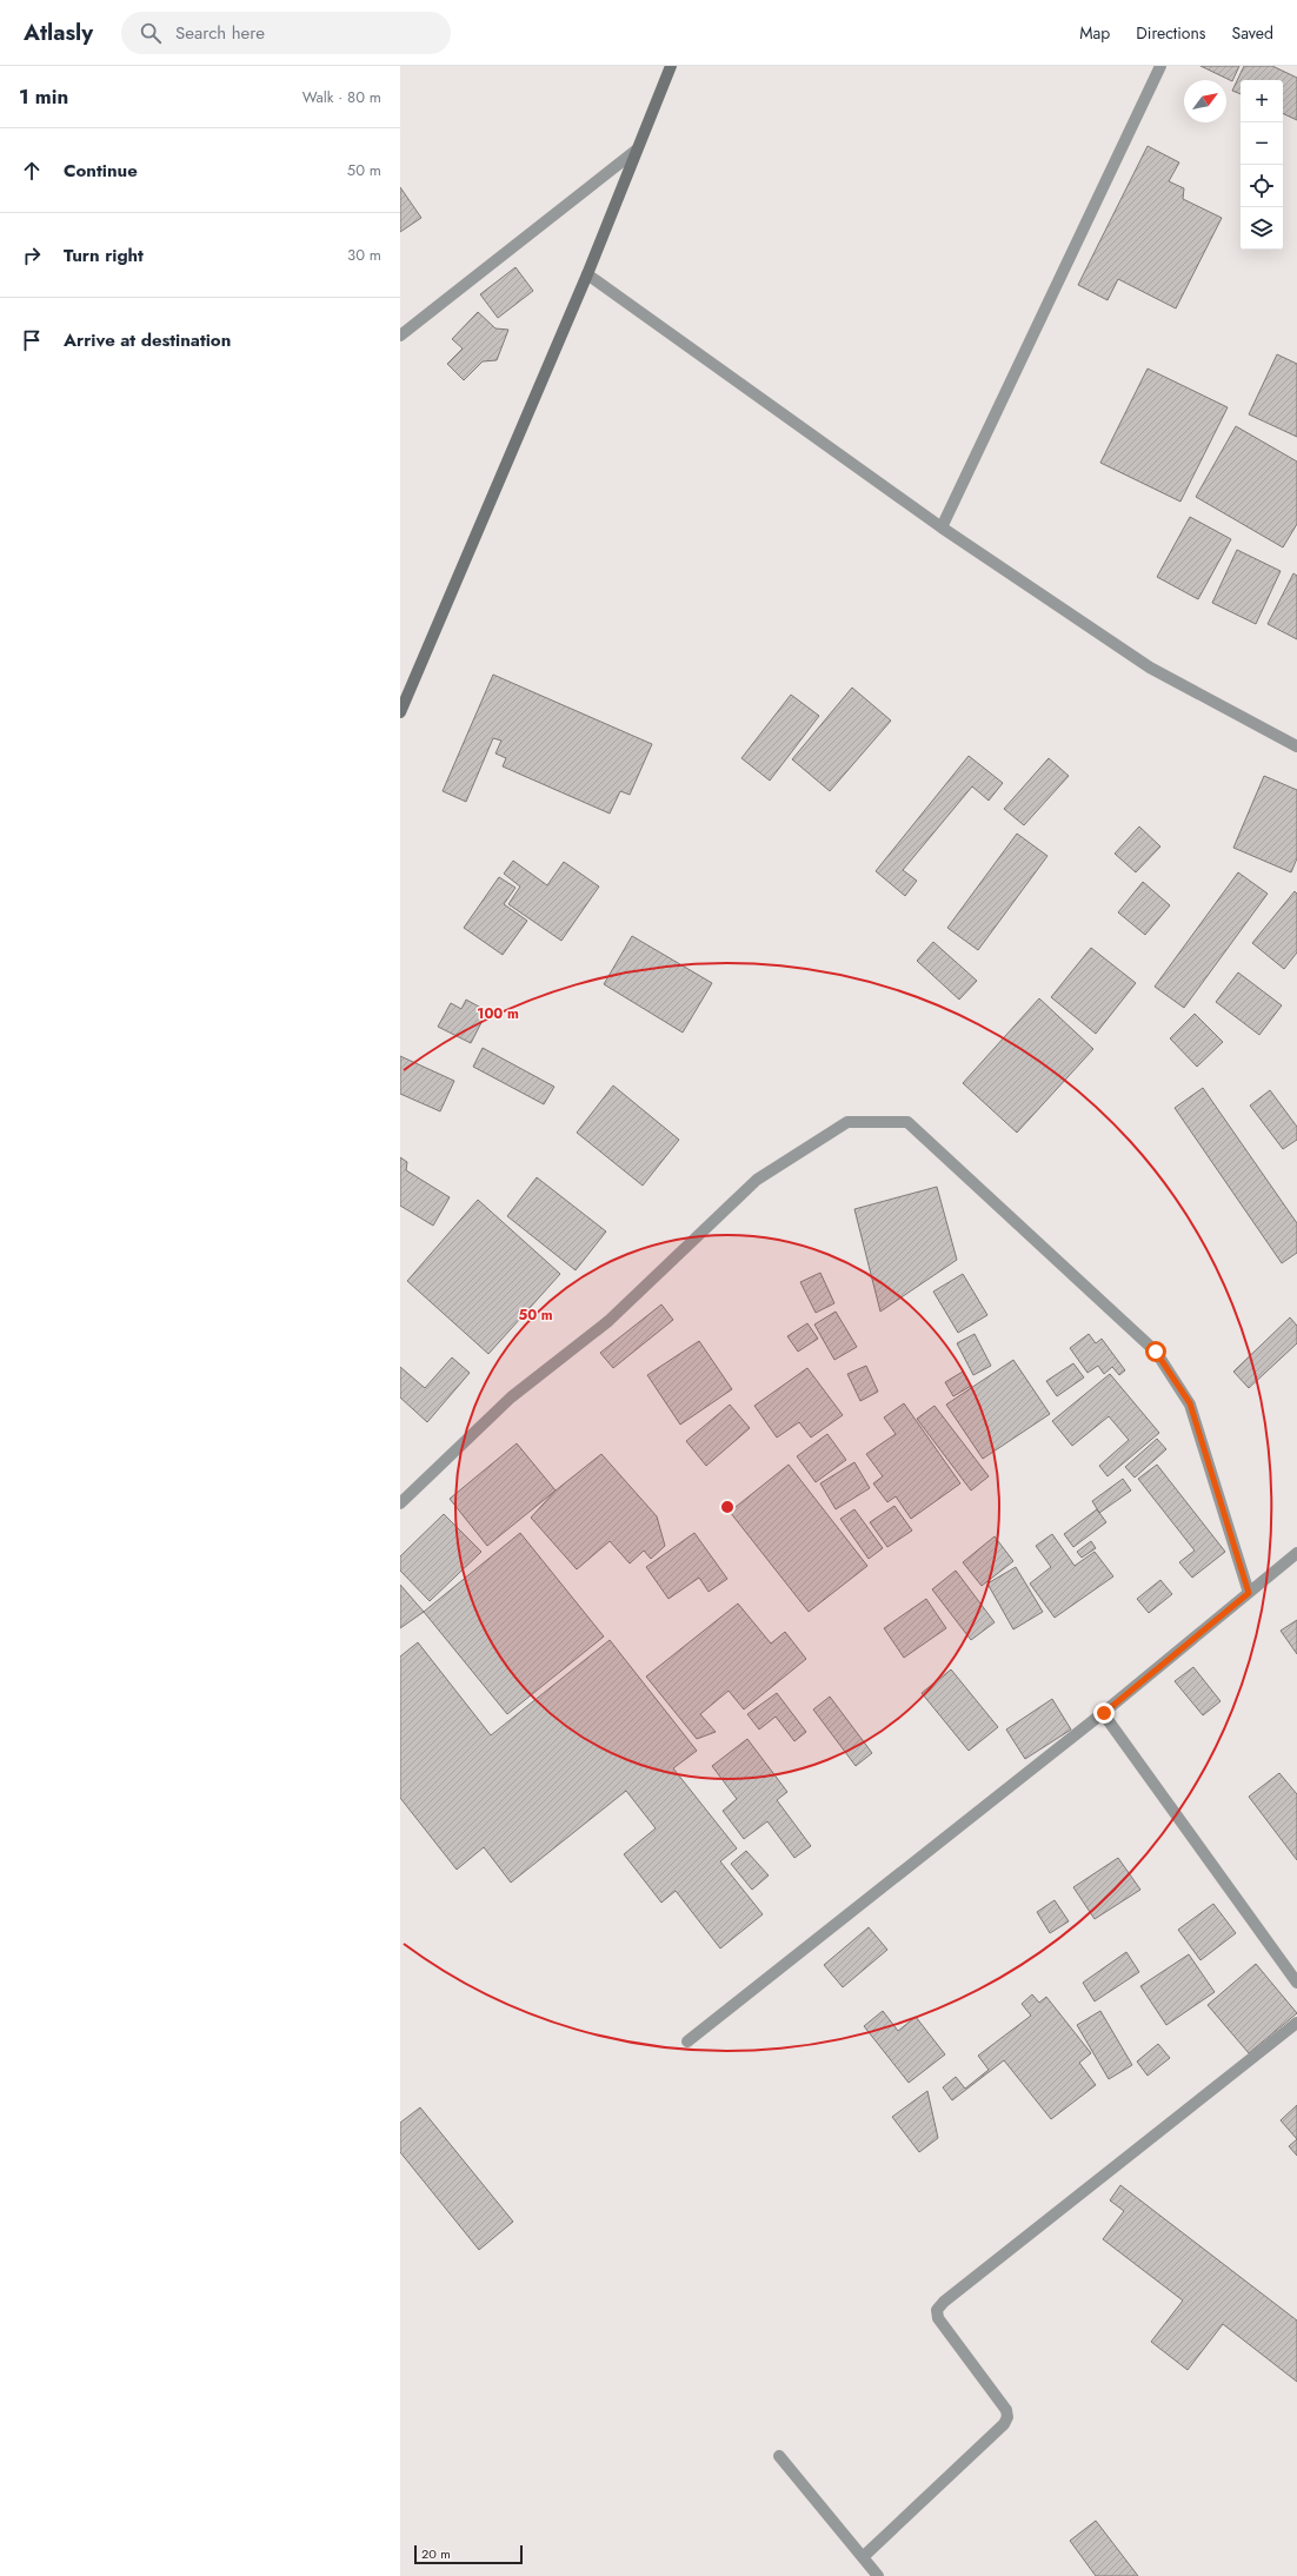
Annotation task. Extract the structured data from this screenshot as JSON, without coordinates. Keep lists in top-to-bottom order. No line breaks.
{"scale_bar":"20 m","north":"top right","page":{"header":"Atlasly","search":"Search here","nav":["Map","Directions","Saved"],"heading":["1 min","Walk · 80 m"],"map_buttons":["+","−"],"list":[["Continue","50 m"],["Turn right","30 m"],"Arrive at destination"],"scale":"20 m"},"rings":["100 m","50 m"]}
